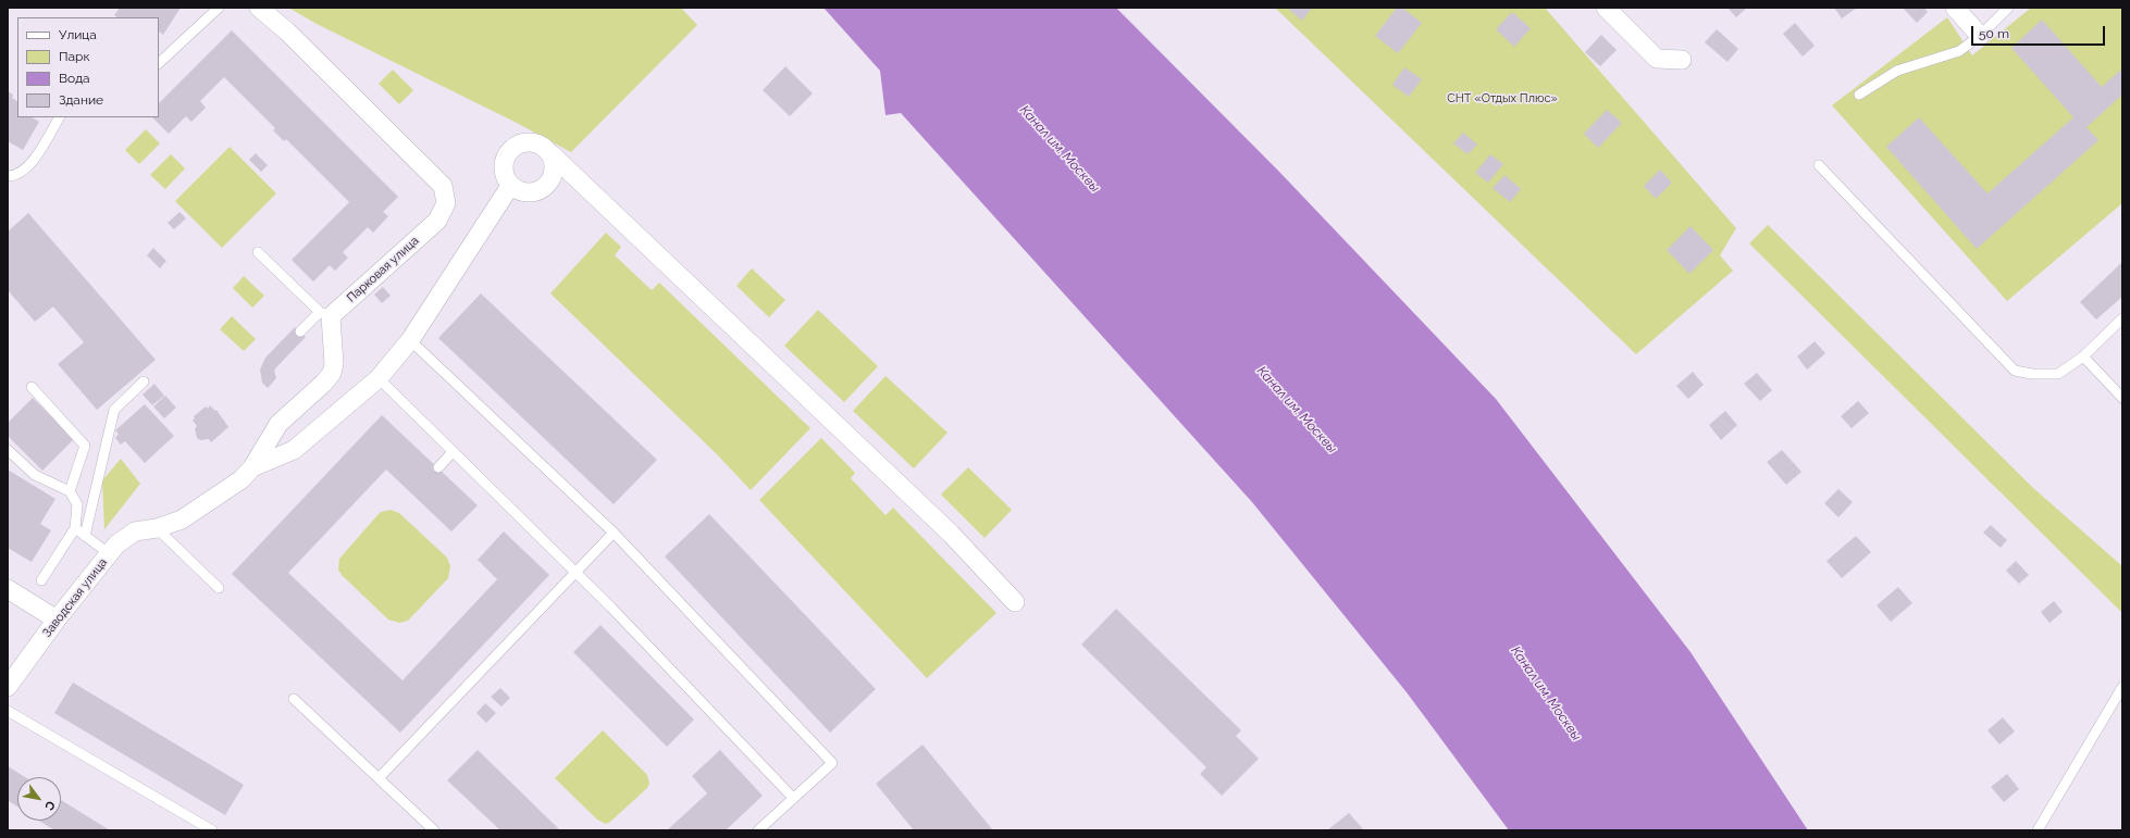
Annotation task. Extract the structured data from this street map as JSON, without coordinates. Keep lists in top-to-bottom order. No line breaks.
{"streets":{"street":["Парковая улица","Заводская улица"]},"water":["Канал им. Москвы"],"parks":["СНТ «Отдых Плюс»"],"legend":["Улица","Парк","Вода","Здание"],"scale_bar":"50 m","north":"bottom right"}
